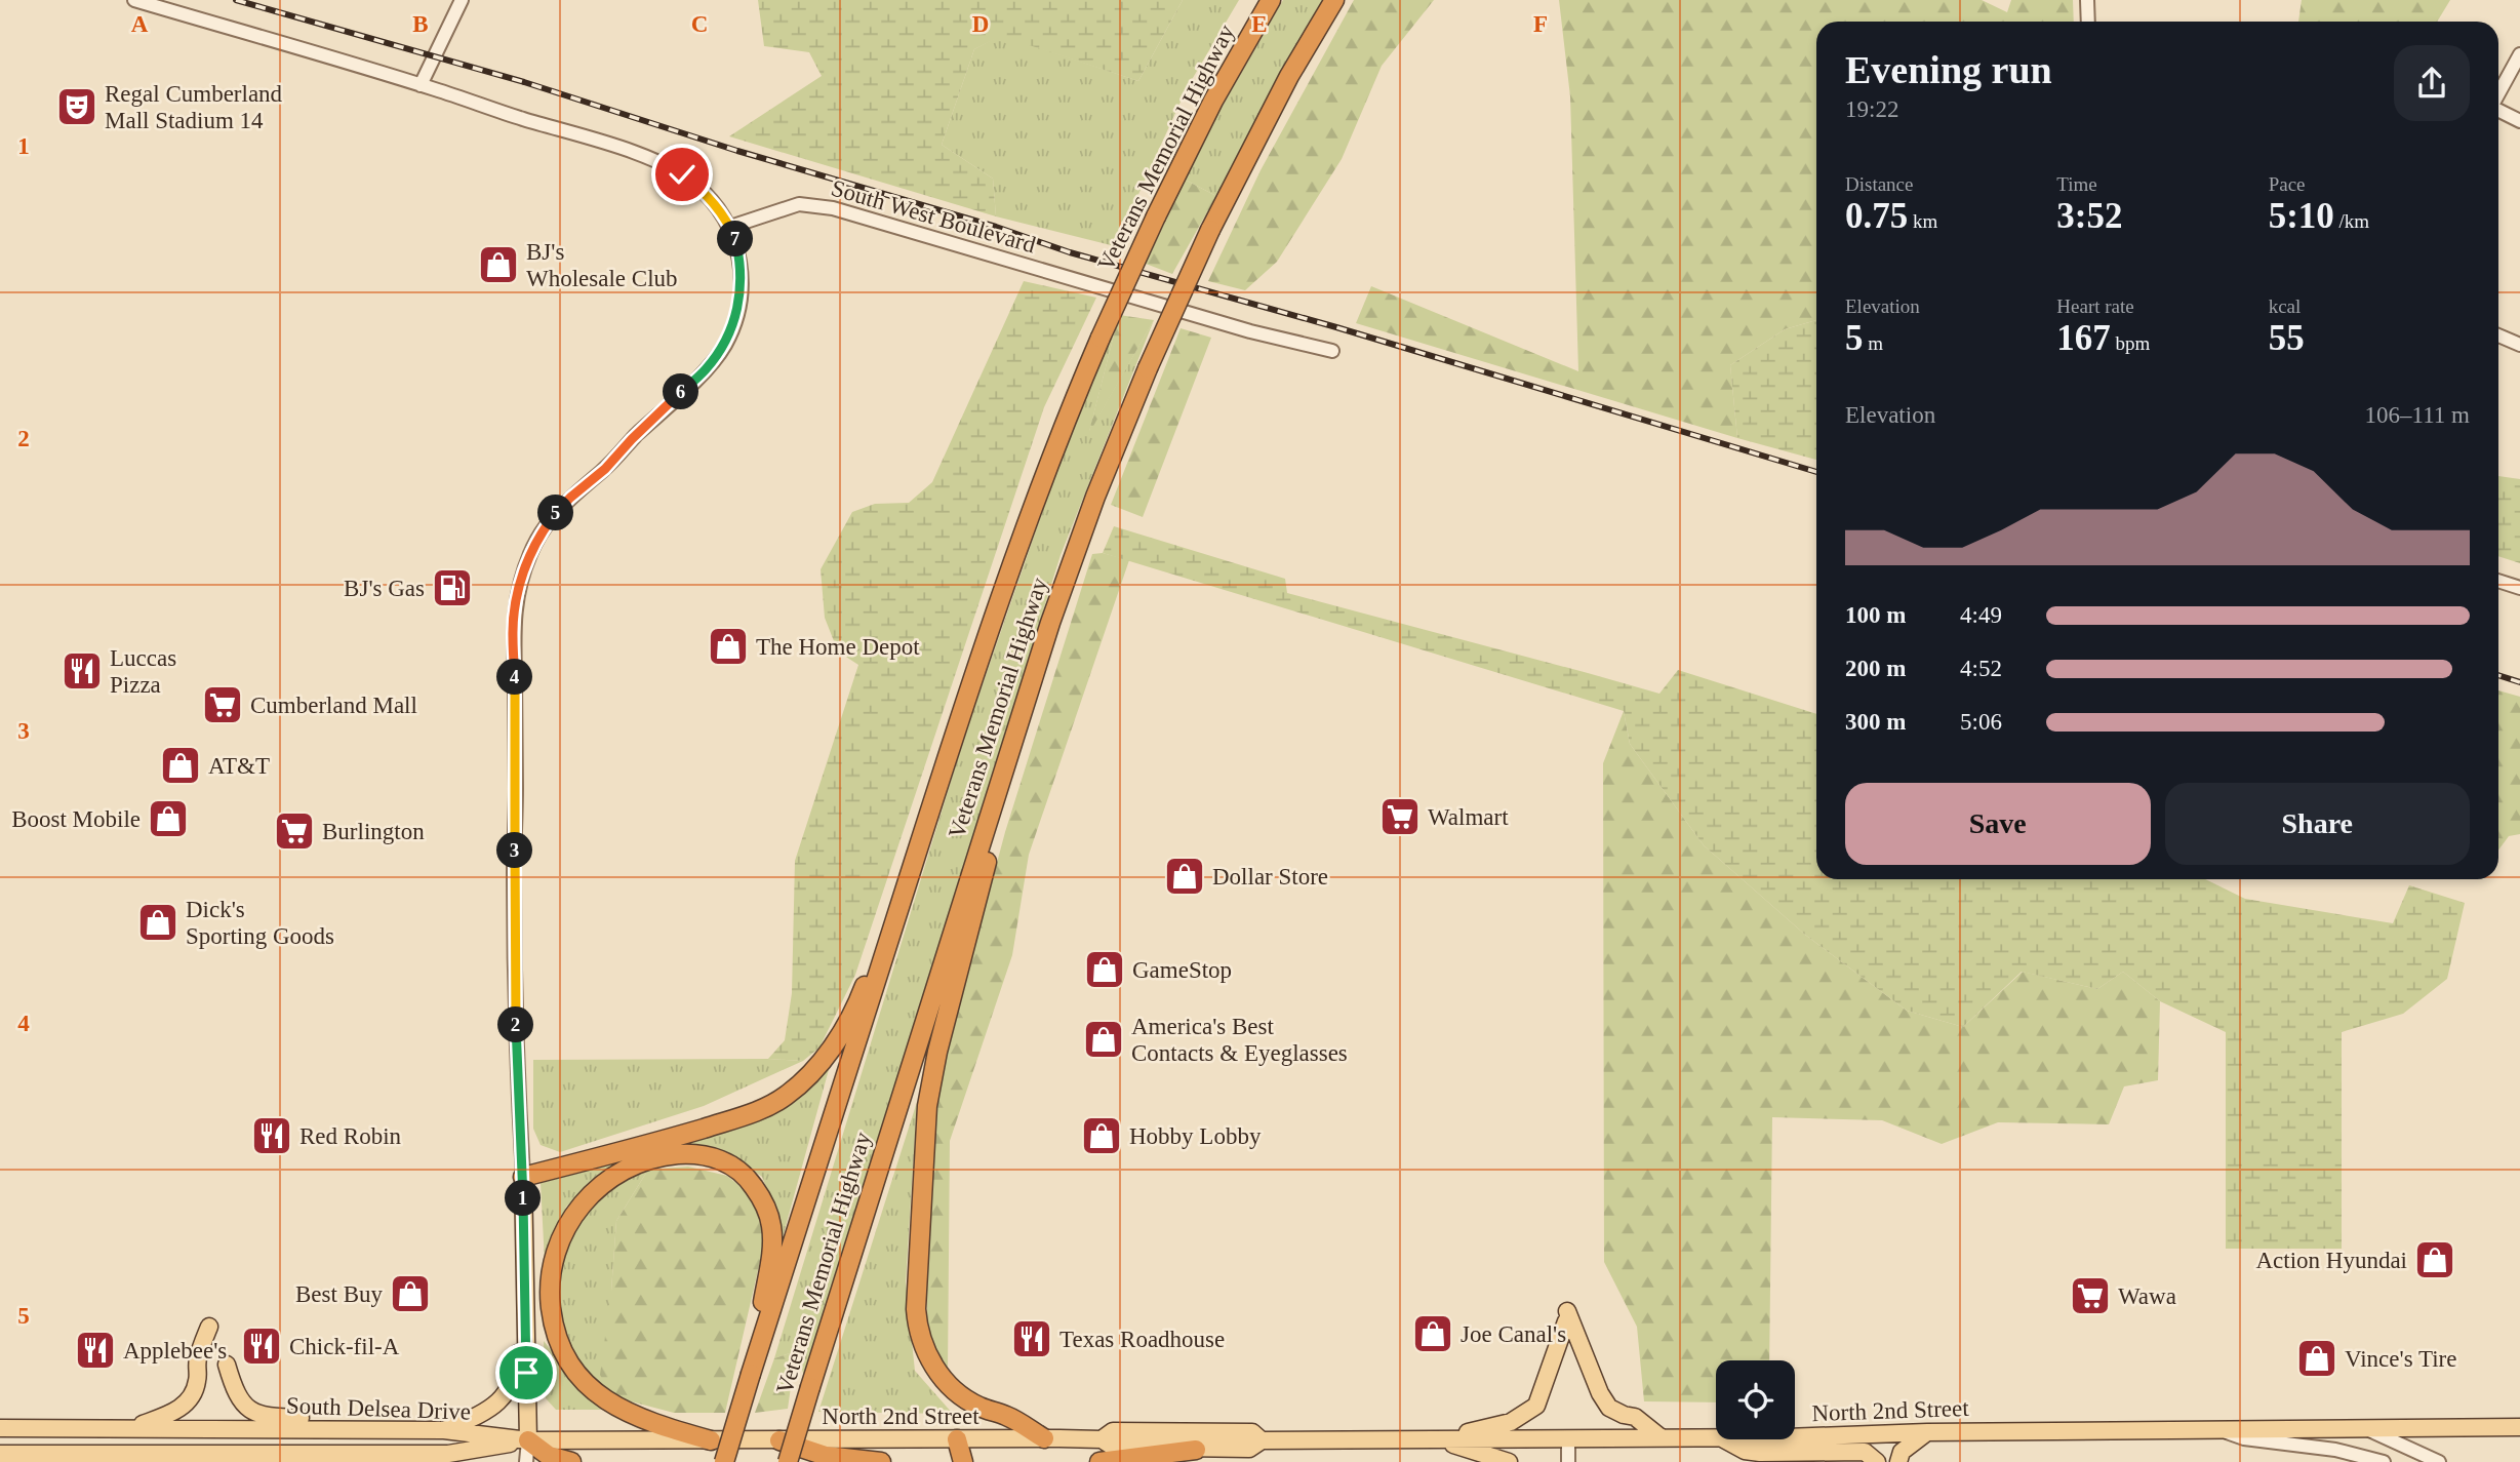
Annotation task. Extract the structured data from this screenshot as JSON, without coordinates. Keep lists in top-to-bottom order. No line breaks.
{"streets":{"highway":["Veterans Memorial Highway"],"main road":["South Delsea Drive","North 2nd Street"],"street":["South West Boulevard"]},"crossings":[["South Delsea Drive","North 2nd Street"]],"places":{"theatre":["Regal Cumberland Mall Stadium 14"],"shop":["BJ's Wholesale Club","The Home Depot","AT&T","Boost Mobile","Dollar Store","Dick's Sporting Goods","GameStop","America's Best Contacts & Eyeglasses","Hobby Lobby","Action Hyundai","Best Buy","Joe Canal's","Vince's Tire"],"fuel station":["BJ's Gas"],"restaurant":["Luccas Pizza","Red Robin","Texas Roadhouse","Chick-fil-A","Applebee's"],"supermarket":["Cumberland Mall","Walmart","Burlington","Wawa"]},"page":{"heading":["Evening run","19:22"],"stats":[["Distance","0.75 km"],["Time","3:52"],["Pace","5:10 /km"],["Elevation","5 m"],["Heart rate","167 bpm"],["kcal","55"]],"pins":["7","6","5","4","3","2","1"],"chart":["Elevation","106–111 m"],"list":[{"name":"100 m","note":"4:49"},{"name":"200 m","note":"4:52"},{"name":"300 m","note":"5:06"}],"buttons":["Save","Share"]},"grid":{"columns":["A","B","C","D","E","F"],"rows":["1","2","3","4","5"]}}
